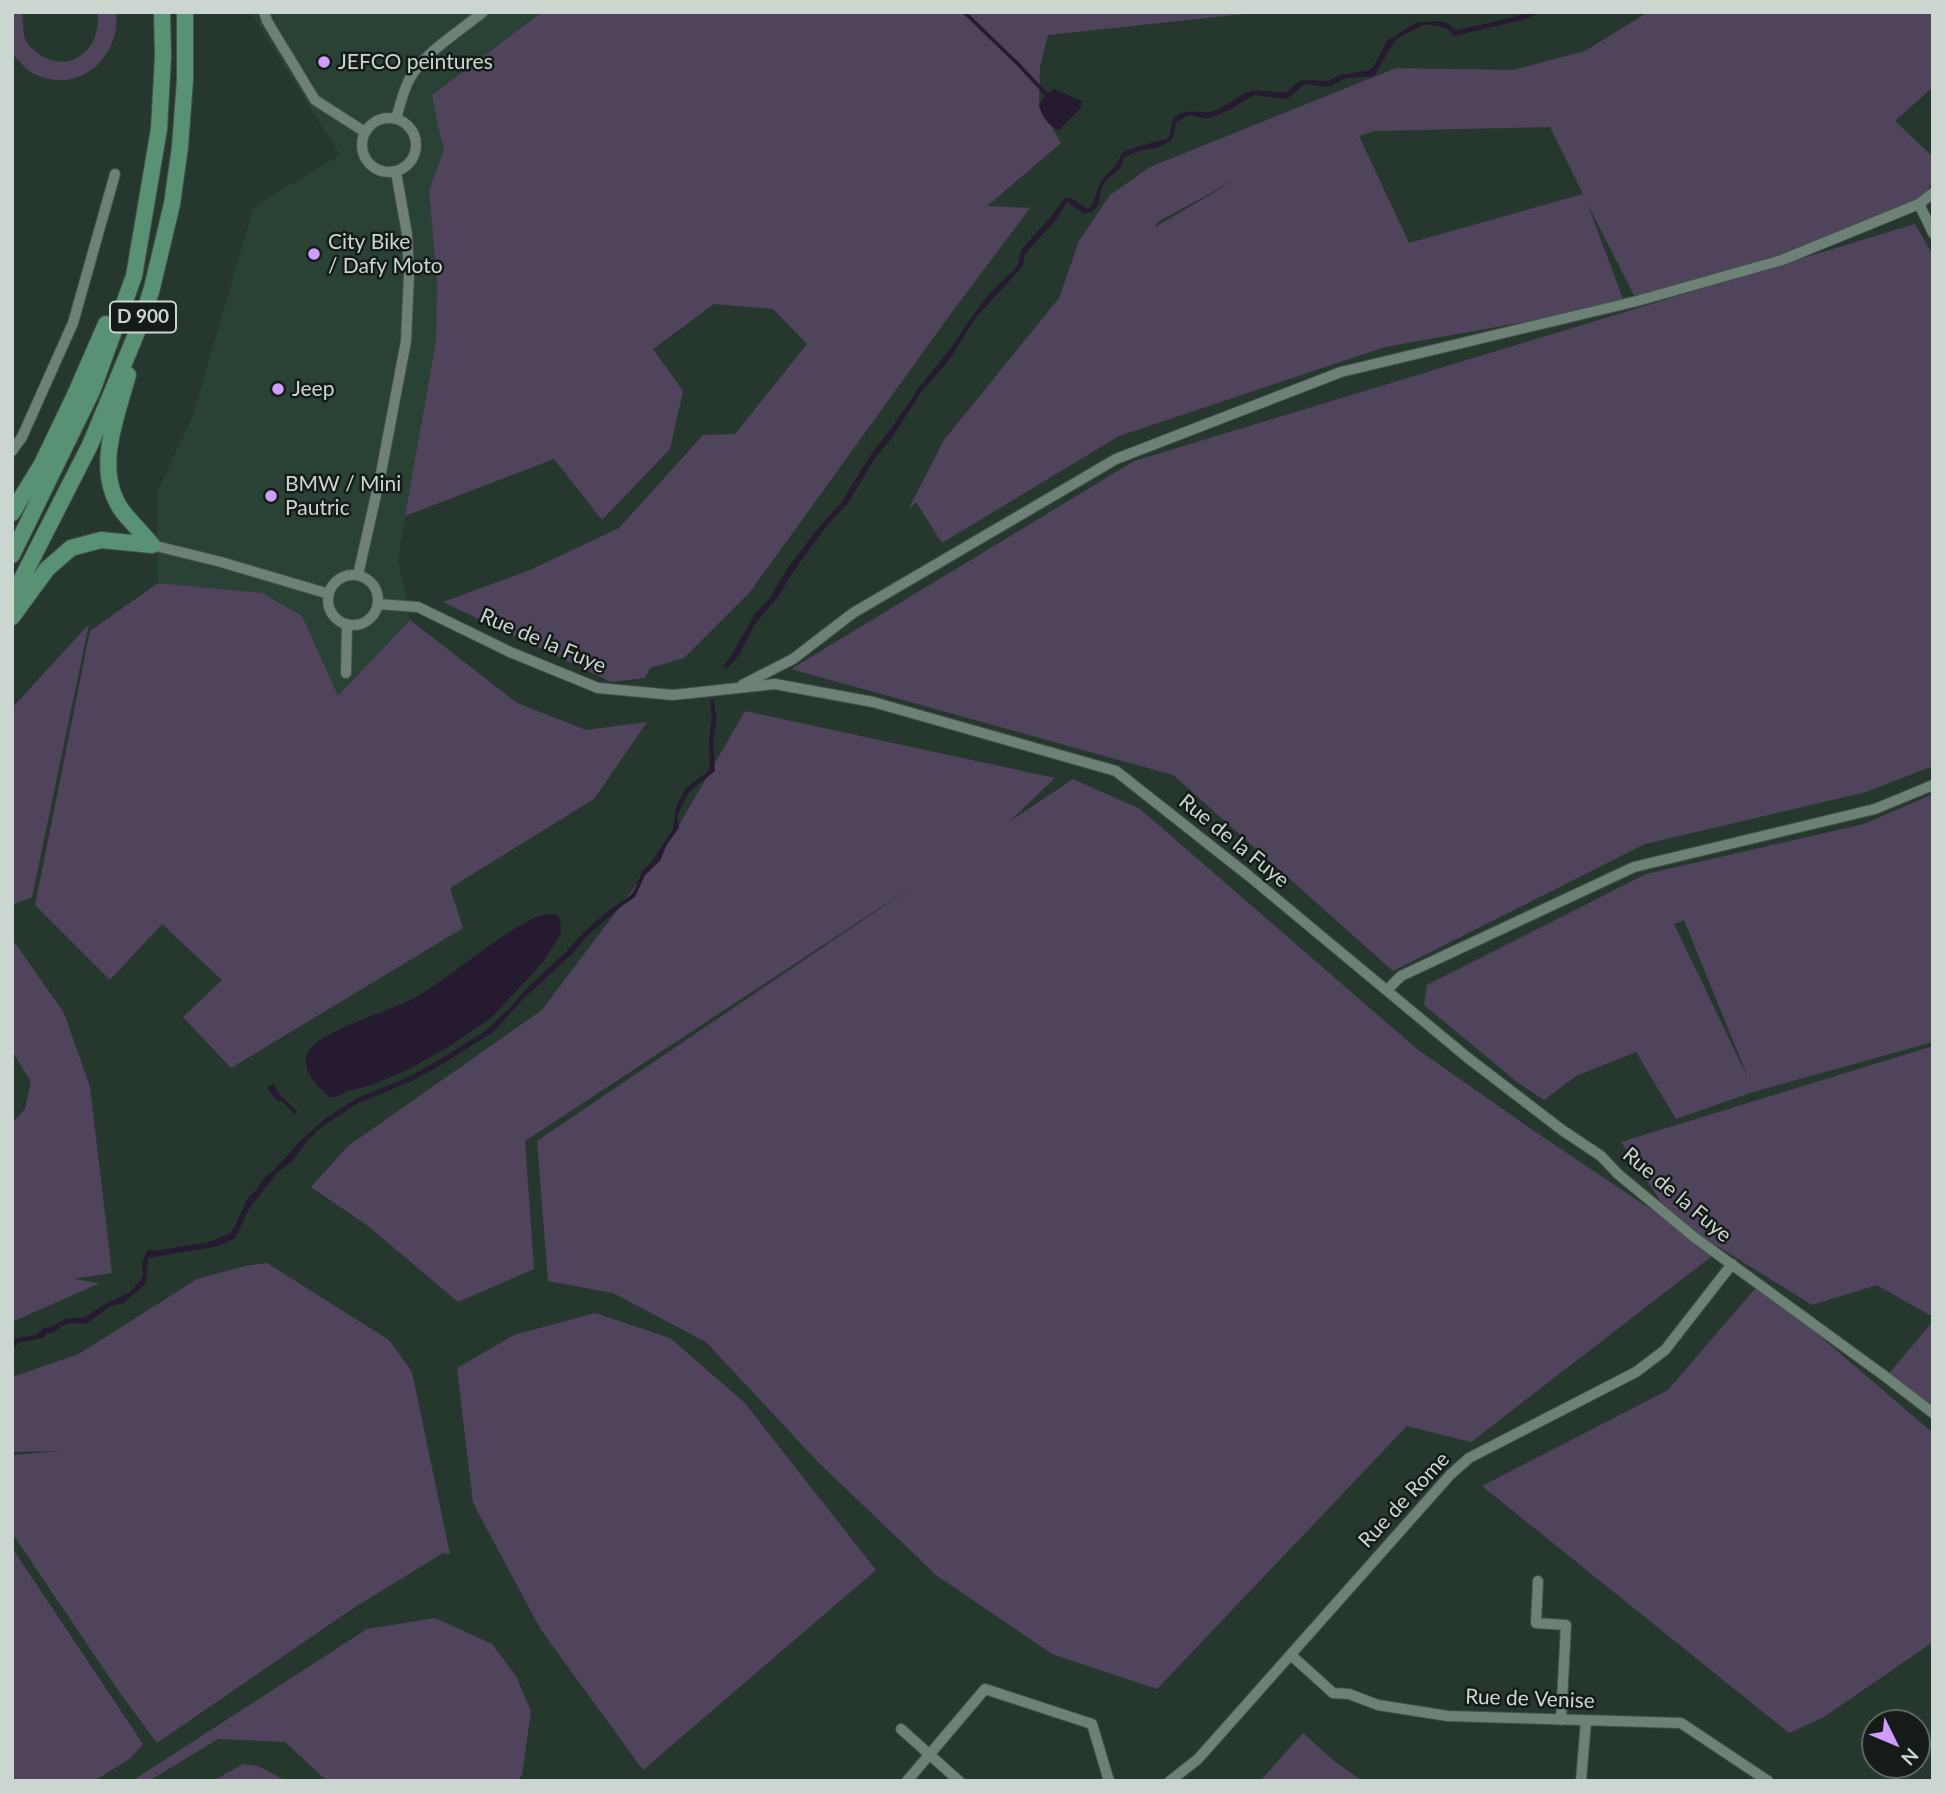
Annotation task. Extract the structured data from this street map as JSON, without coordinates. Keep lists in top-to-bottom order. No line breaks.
{"streets":{"main road":["D 900"],"street":["Rue de la Fuye","Rue de Rome","Rue de Venise"]},"crossings":[["Rue de la Fuye","Rue de Rome"],["Rue de Rome","Rue de Venise"]],"places":["JEFCO peintures","City Bike / Dafy Moto","Jeep","BMW / Mini Pautric"],"north":"bottom right"}
